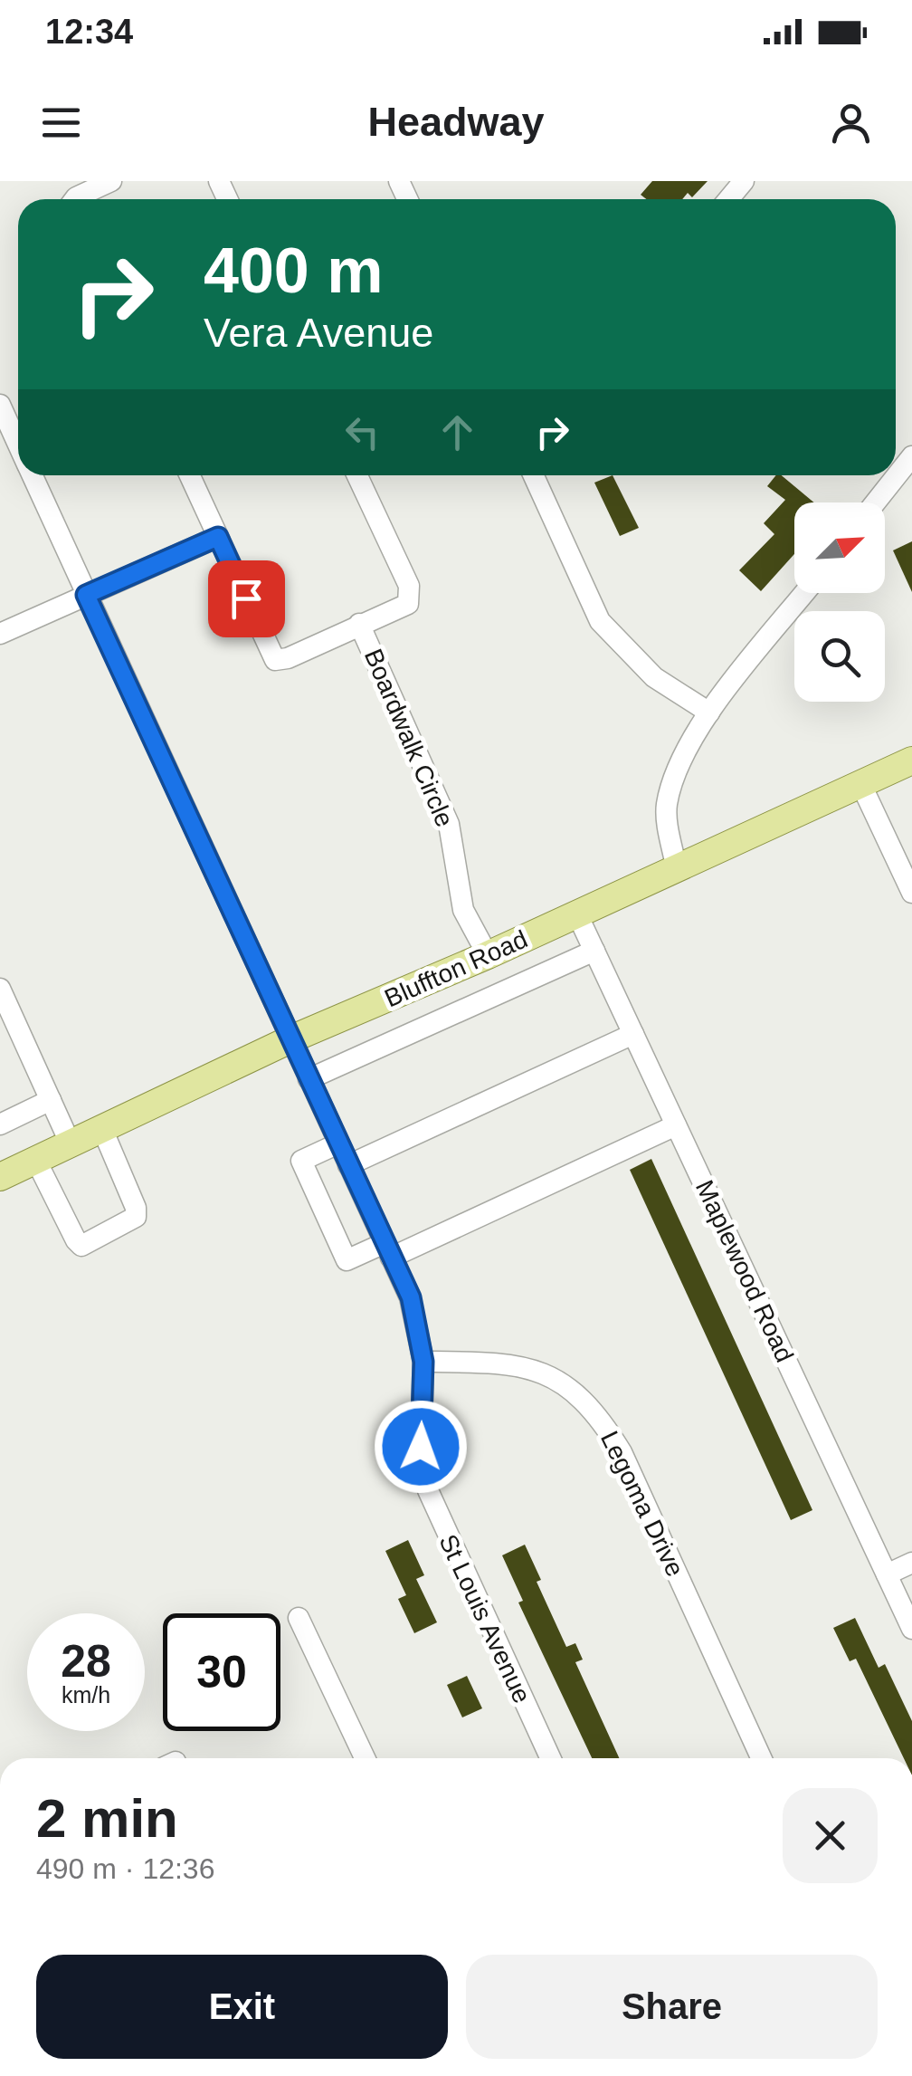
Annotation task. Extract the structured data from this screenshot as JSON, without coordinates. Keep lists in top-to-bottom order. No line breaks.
{"streets":{"main road":["Bluffton Road"],"street":["Boardwalk Circle","Maplewood Road","Legoma Drive","St Louis Avenue"]},"crossings":[["Boardwalk Circle","Bluffton Road"],["Bluffton Road","Maplewood Road"],["Bluffton Road","St Louis Avenue"],["Legoma Drive","St Louis Avenue"]],"north":"top right","page":{"status":"12:34","header":"Headway","turn":["400 m","Vera Avenue"],"speed":"28 km/h","limit":"30","heading":["2 min","490 m · 12:36"],"buttons":["Exit","Share"]}}
